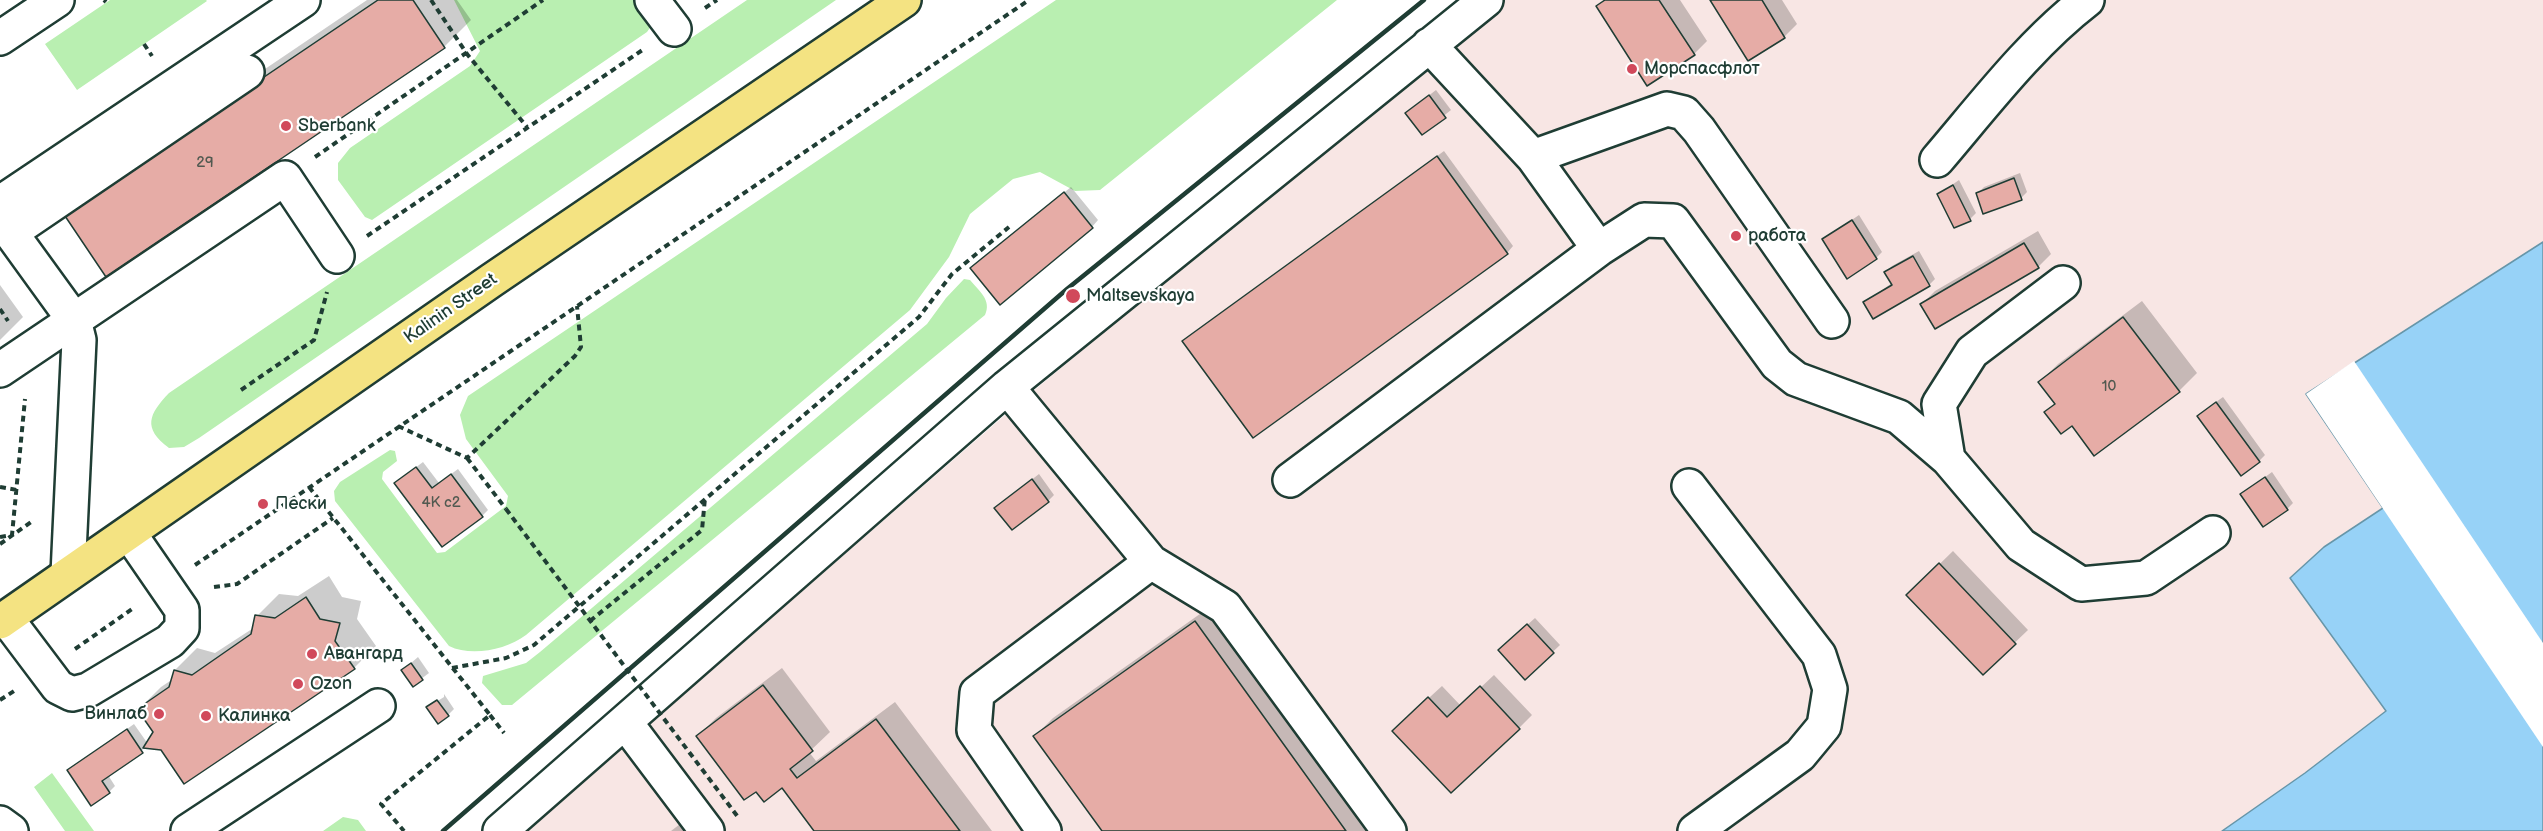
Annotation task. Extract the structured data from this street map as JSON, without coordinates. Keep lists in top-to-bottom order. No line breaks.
{"streets":{"main road":["Kalinin Street"]},"places":["Морспасфлот","Sberbank","работа","Maltsevskaya","Пески","Авангард","Ozon","Винлаб","Калинка"],"house_numbers":["29","10","4К с2"]}
